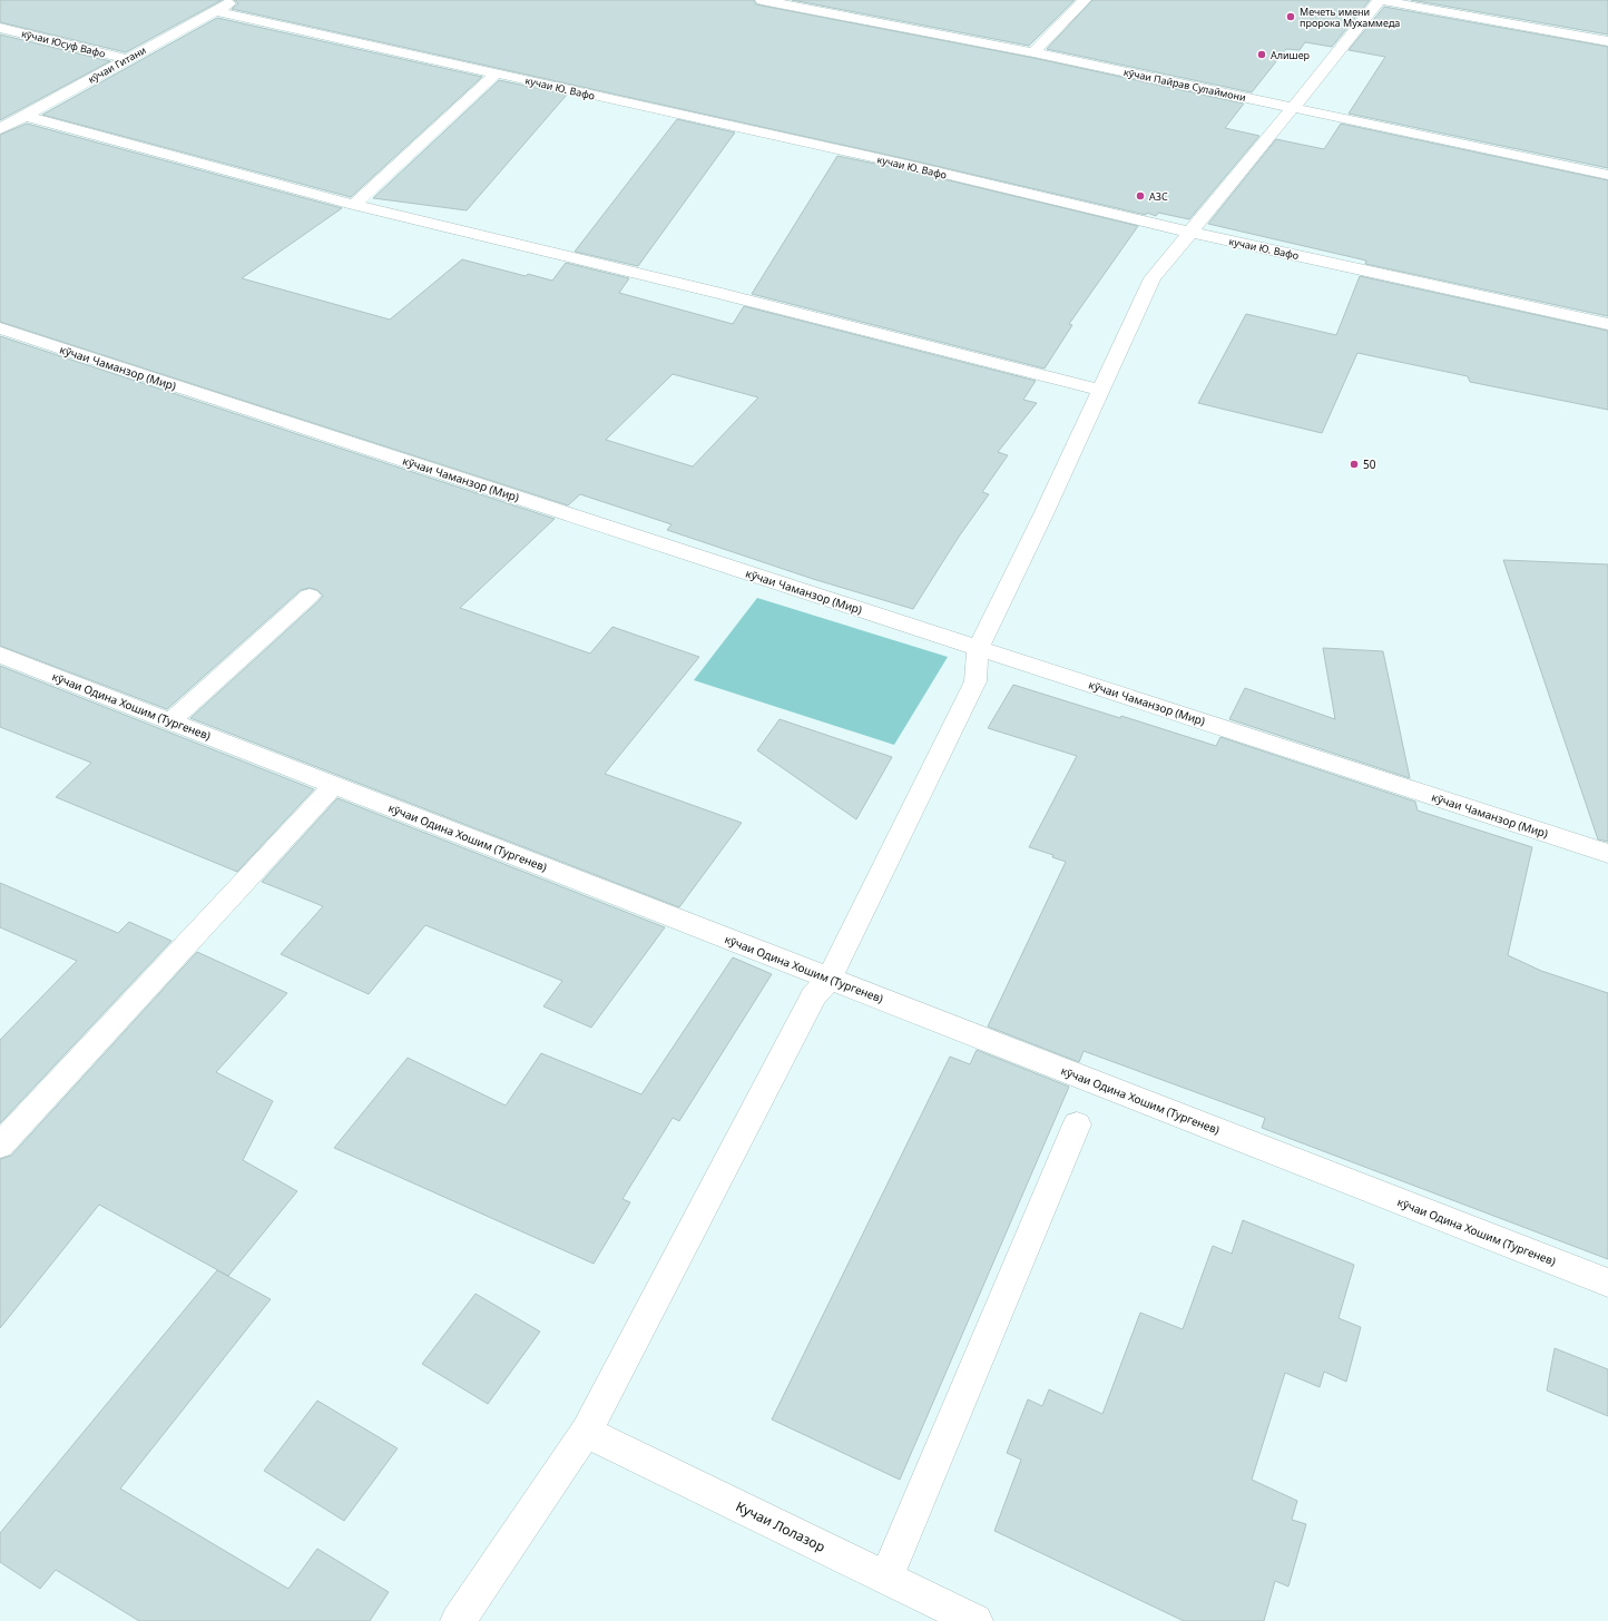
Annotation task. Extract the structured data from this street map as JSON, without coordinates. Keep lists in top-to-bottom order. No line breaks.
{"streets":{"street":["кӯчаи Юсуф Вафо","кӯчаи Гитани","кӯчаи Пайрав Сулаймони","кучаи Ю. Вафо","кӯчаи Чаманзор (Мир)","кӯчаи Одина Хошим (Тургенев)","Кучаи Лолазор"]},"crossings":[["кӯчаи Юсуф Вафо","кӯчаи Гитани"],["кӯчаи Гитани","кучаи Ю. Вафо"]],"places":["Мечеть имени пророка Мухаммеда","Алишер","АЗС","50"]}
